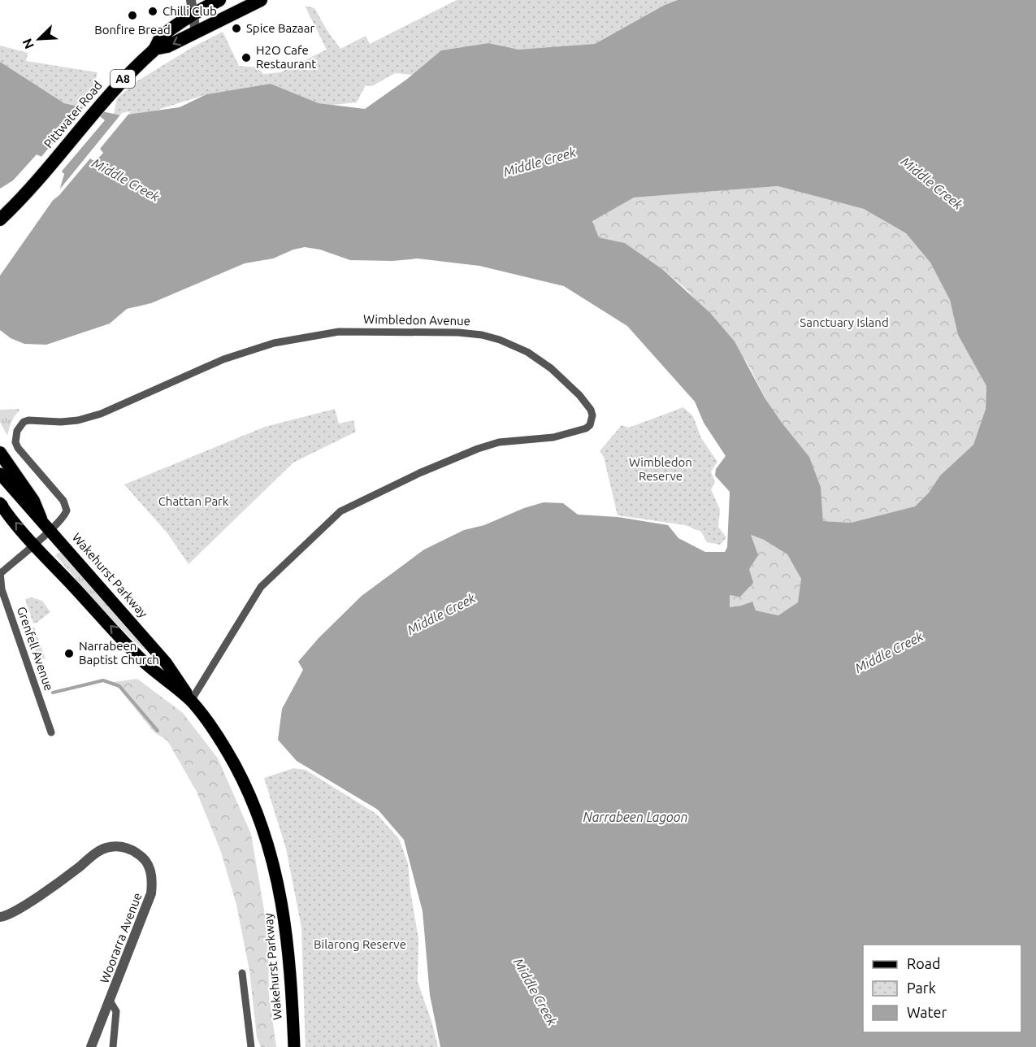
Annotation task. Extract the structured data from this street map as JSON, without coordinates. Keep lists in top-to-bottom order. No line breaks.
{"streets":{"highway":["A8","Pittwater Road"],"main road":["Wakehurst Parkway"],"street":["Wimbledon Avenue","Grenfell Avenue","Woorarra Avenue"]},"crossings":[["Wimbledon Avenue","Wakehurst Parkway"],["Wimbledon Avenue","Grenfell Avenue"]],"water":["Middle Creek","Narrabeen Lagoon"],"parks":["Sanctuary Island","Wimbledon Reserve","Chattan Park","Bilarong Reserve"],"places":["Chilli Club","Bonfire Bread","Spice Bazaar","H2O Cafe Restaurant","Narrabeen Baptist Church"],"legend":["Road","Park","Water"],"north":"bottom left"}
